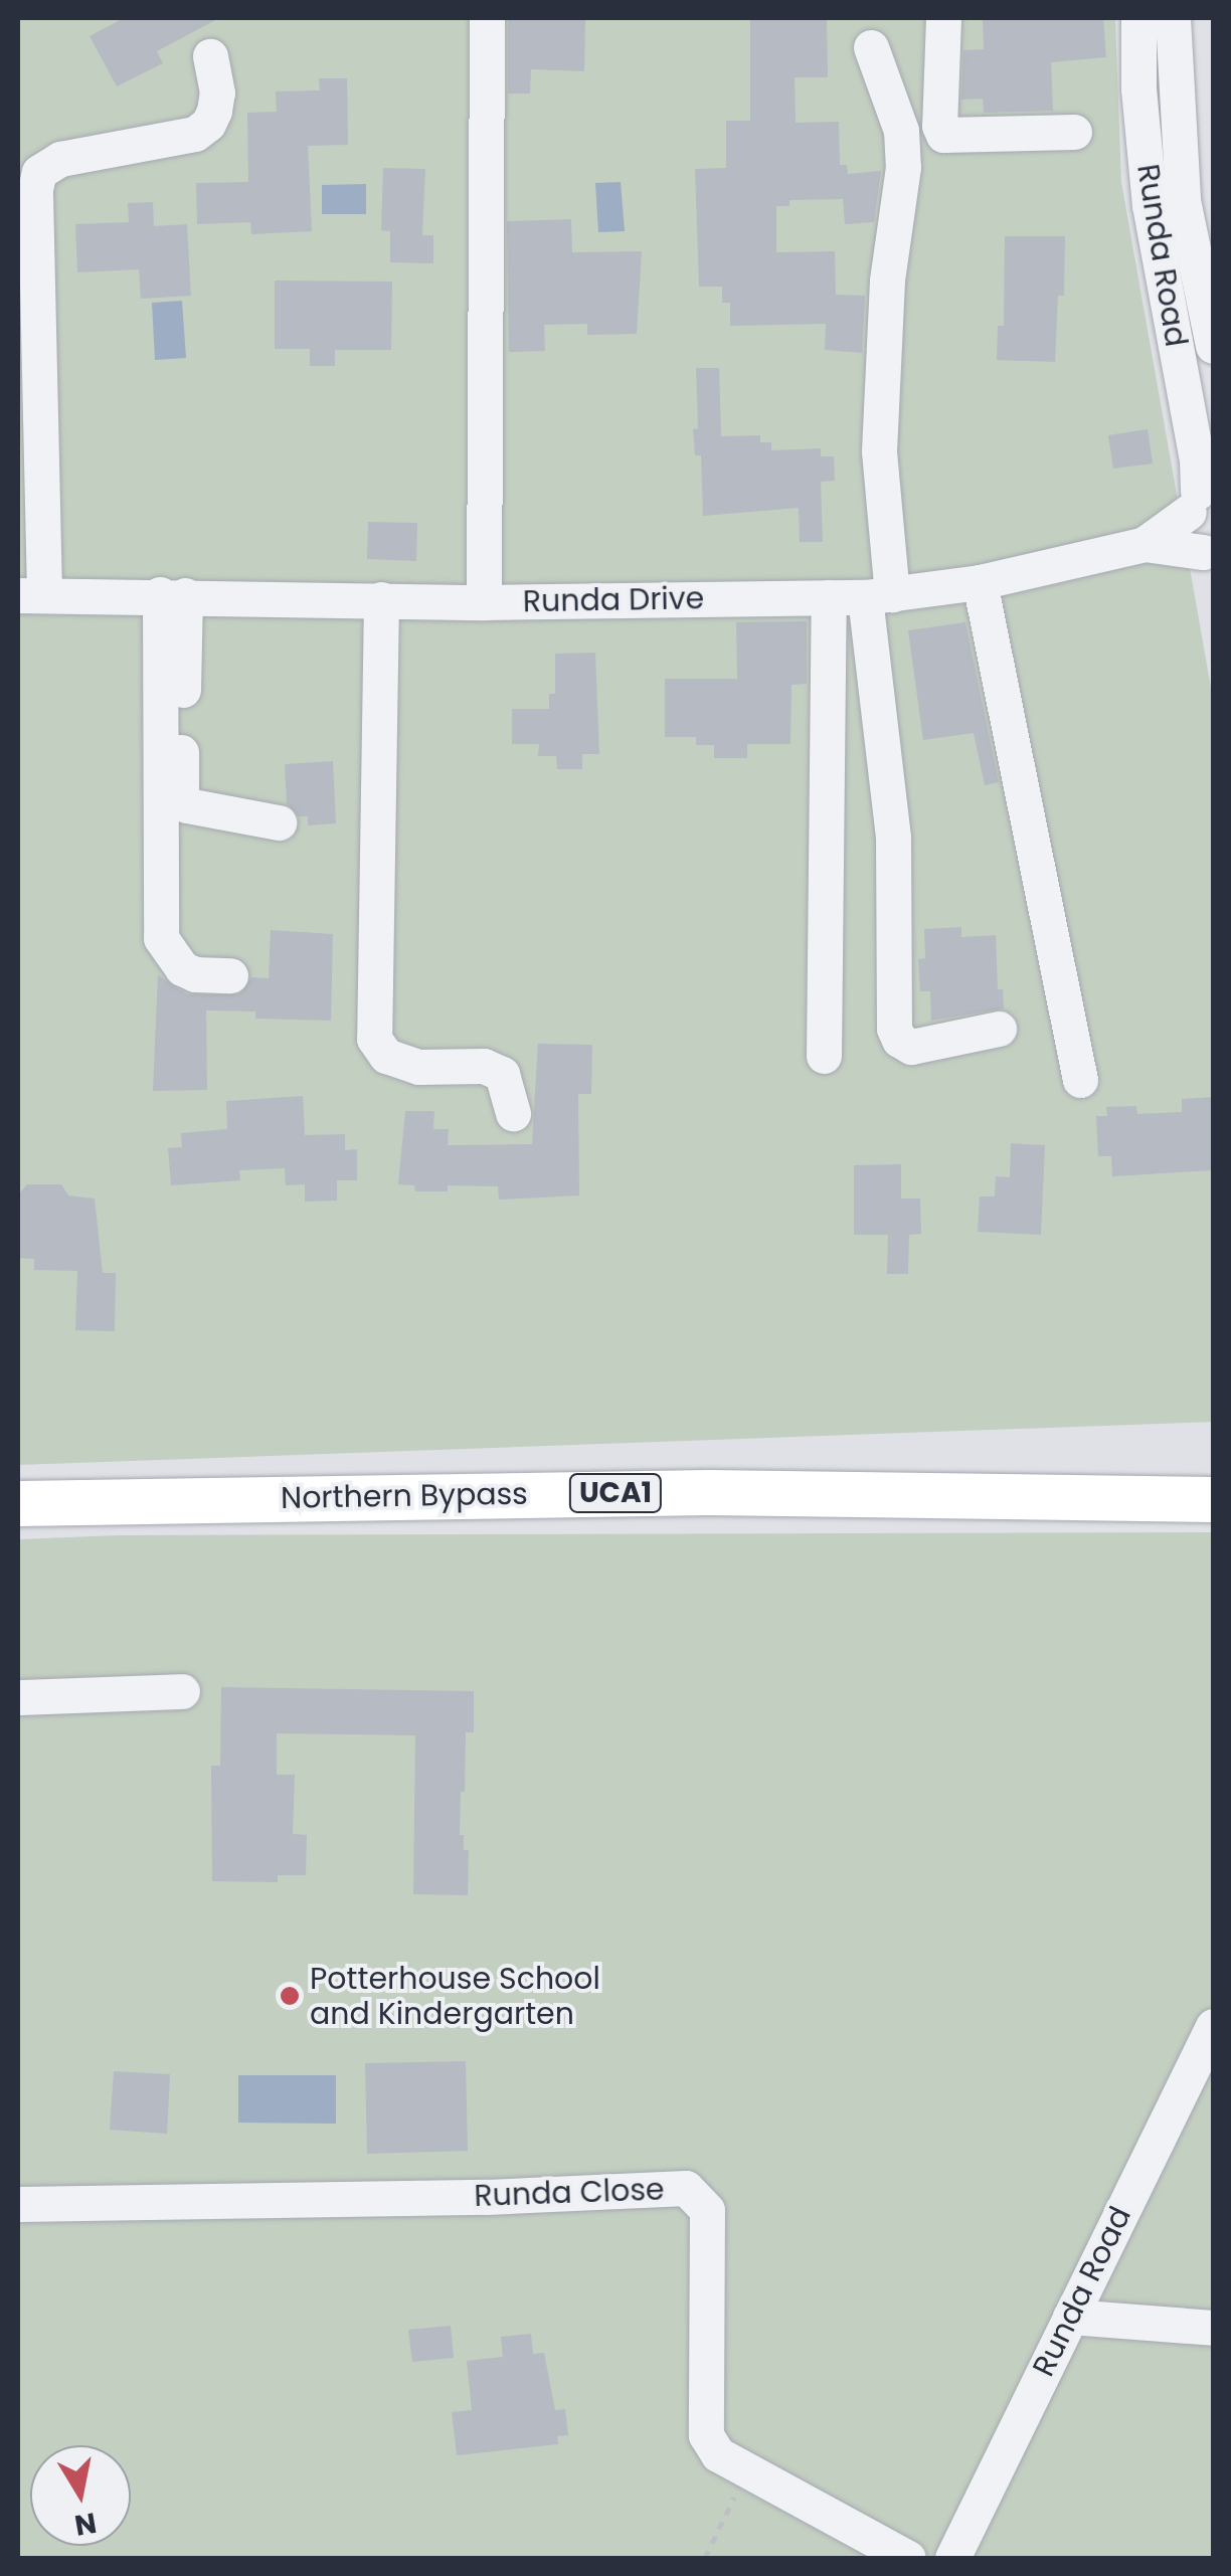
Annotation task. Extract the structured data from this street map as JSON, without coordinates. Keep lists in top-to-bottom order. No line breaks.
{"streets":{"main road":["UCA1","Northern Bypass"],"street":["Runda Road","Runda Drive","Runda Close"]},"crossings":[["Runda Road","Runda Drive"]],"places":["Potterhouse School and Kindergarten"],"north":"bottom"}
